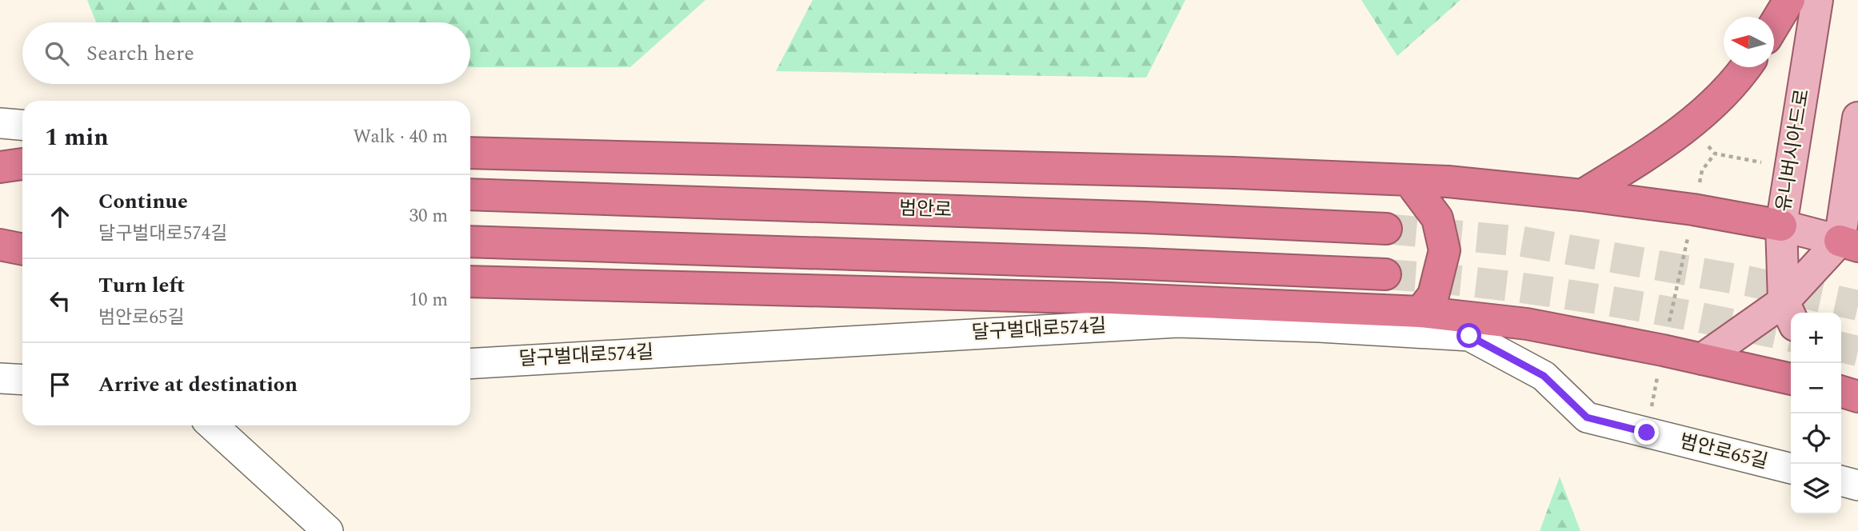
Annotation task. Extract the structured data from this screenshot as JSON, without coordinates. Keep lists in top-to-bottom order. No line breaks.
{"streets":{"highway":["범안로"],"main road":["유니버시아드로"],"street":["달구벌대로574길","범안로65길"]},"crossings":[["달구벌대로574길","범안로65길"]],"north":"left","page":{"search":"Search here","heading":["1 min","Walk · 40 m"],"list":[["Continue","달구벌대로574길","30 m"],["Turn left","범안로65길","10 m"],"Arrive at destination"],"map_buttons":["+","−"]}}
